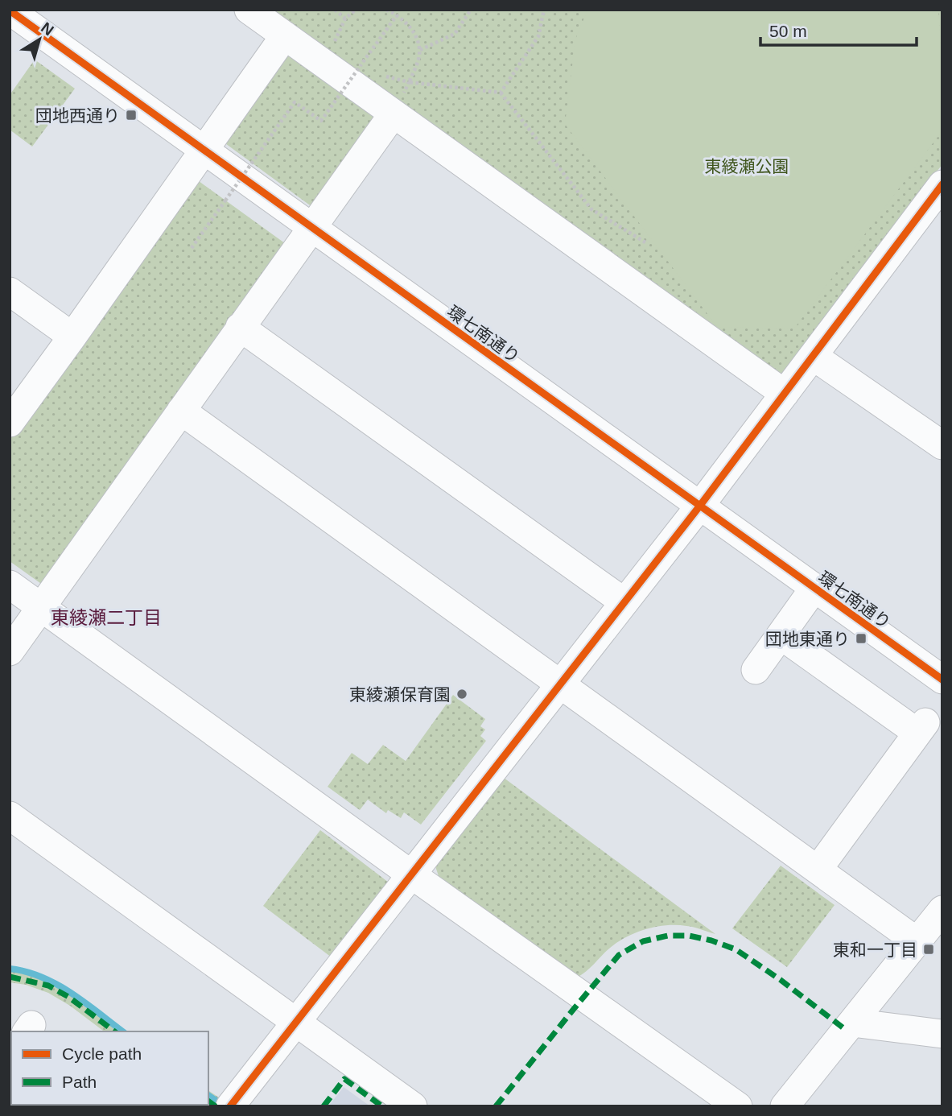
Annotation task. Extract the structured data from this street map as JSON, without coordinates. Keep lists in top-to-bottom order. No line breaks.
{"streets":{"street":["環七南通り"]},"districts":["東綾瀬二丁目"],"parks":["東綾瀬公園"],"places":{"transit":["団地西通り","団地東通り","東和一丁目"],"other":["東綾瀬保育園"]},"legend":["Cycle path","Path"],"scale_bar":"50 m","north":"top right"}
